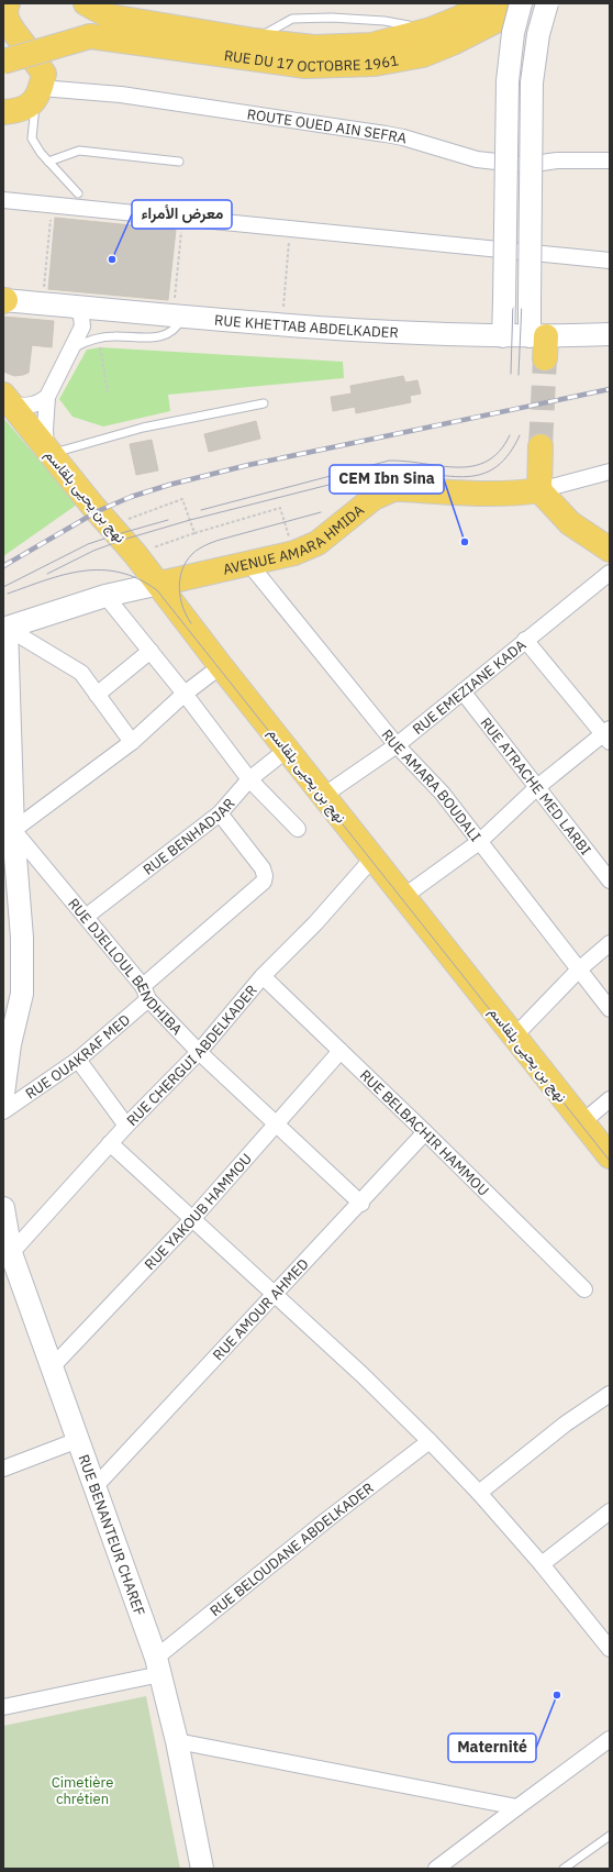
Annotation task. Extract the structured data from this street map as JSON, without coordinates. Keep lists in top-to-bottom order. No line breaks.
{"streets":{"main road":["RUE DU 17 OCTOBRE 1961","RUE KHETTAB ABDELKADER","نهج بن يحيى بلقاسم","AVENUE AMARA HMIDA","RUE BENANTEUR CHAREF"],"street":["ROUTE OUED AIN SEFRA","RUE EMEZIANE KADA","RUE AMARA BOUDALI","RUE ATRACHE MED LARBI","RUE BENHADJAR","RUE DJELLOUL BENDHIBA","RUE CHERGUI ABDELKADER","RUE OUAKRAF MED","RUE BELBACHIR HAMMOU","RUE YAKOUB HAMMOU","RUE AMOUR AHMED","RUE BELOUDANE ABDELKADER"]},"crossings":[["نهج بن يحيى بلقاسم","AVENUE AMARA HMIDA"],["نهج بن يحيى بلقاسم","RUE EMEZIANE KADA"],["نهج بن يحيى بلقاسم","RUE BENHADJAR"],["نهج بن يحيى بلقاسم","RUE CHERGUI ABDELKADER"],["AVENUE AMARA HMIDA","RUE AMARA BOUDALI"],["RUE EMEZIANE KADA","RUE AMARA BOUDALI"],["RUE EMEZIANE KADA","RUE ATRACHE MED LARBI"],["RUE BENHADJAR","RUE DJELLOUL BENDHIBA"],["RUE BENHADJAR","RUE OUAKRAF MED"],["RUE DJELLOUL BENDHIBA","RUE CHERGUI ABDELKADER"],["RUE DJELLOUL BENDHIBA","RUE OUAKRAF MED"],["RUE DJELLOUL BENDHIBA","RUE YAKOUB HAMMOU"],["RUE DJELLOUL BENDHIBA","RUE AMOUR AHMED"],["RUE CHERGUI ABDELKADER","RUE BELBACHIR HAMMOU"],["RUE CHERGUI ABDELKADER","RUE BENANTEUR CHAREF"],["RUE BELBACHIR HAMMOU","RUE YAKOUB HAMMOU"],["RUE BELBACHIR HAMMOU","RUE AMOUR AHMED"],["RUE YAKOUB HAMMOU","RUE BENANTEUR CHAREF"],["RUE AMOUR AHMED","RUE BENANTEUR CHAREF"],["RUE BENANTEUR CHAREF","RUE BELOUDANE ABDELKADER"]],"parks":["Cimetière chrétien"],"places":["معرض الأمراء","CEM Ibn Sina","Maternité"]}
